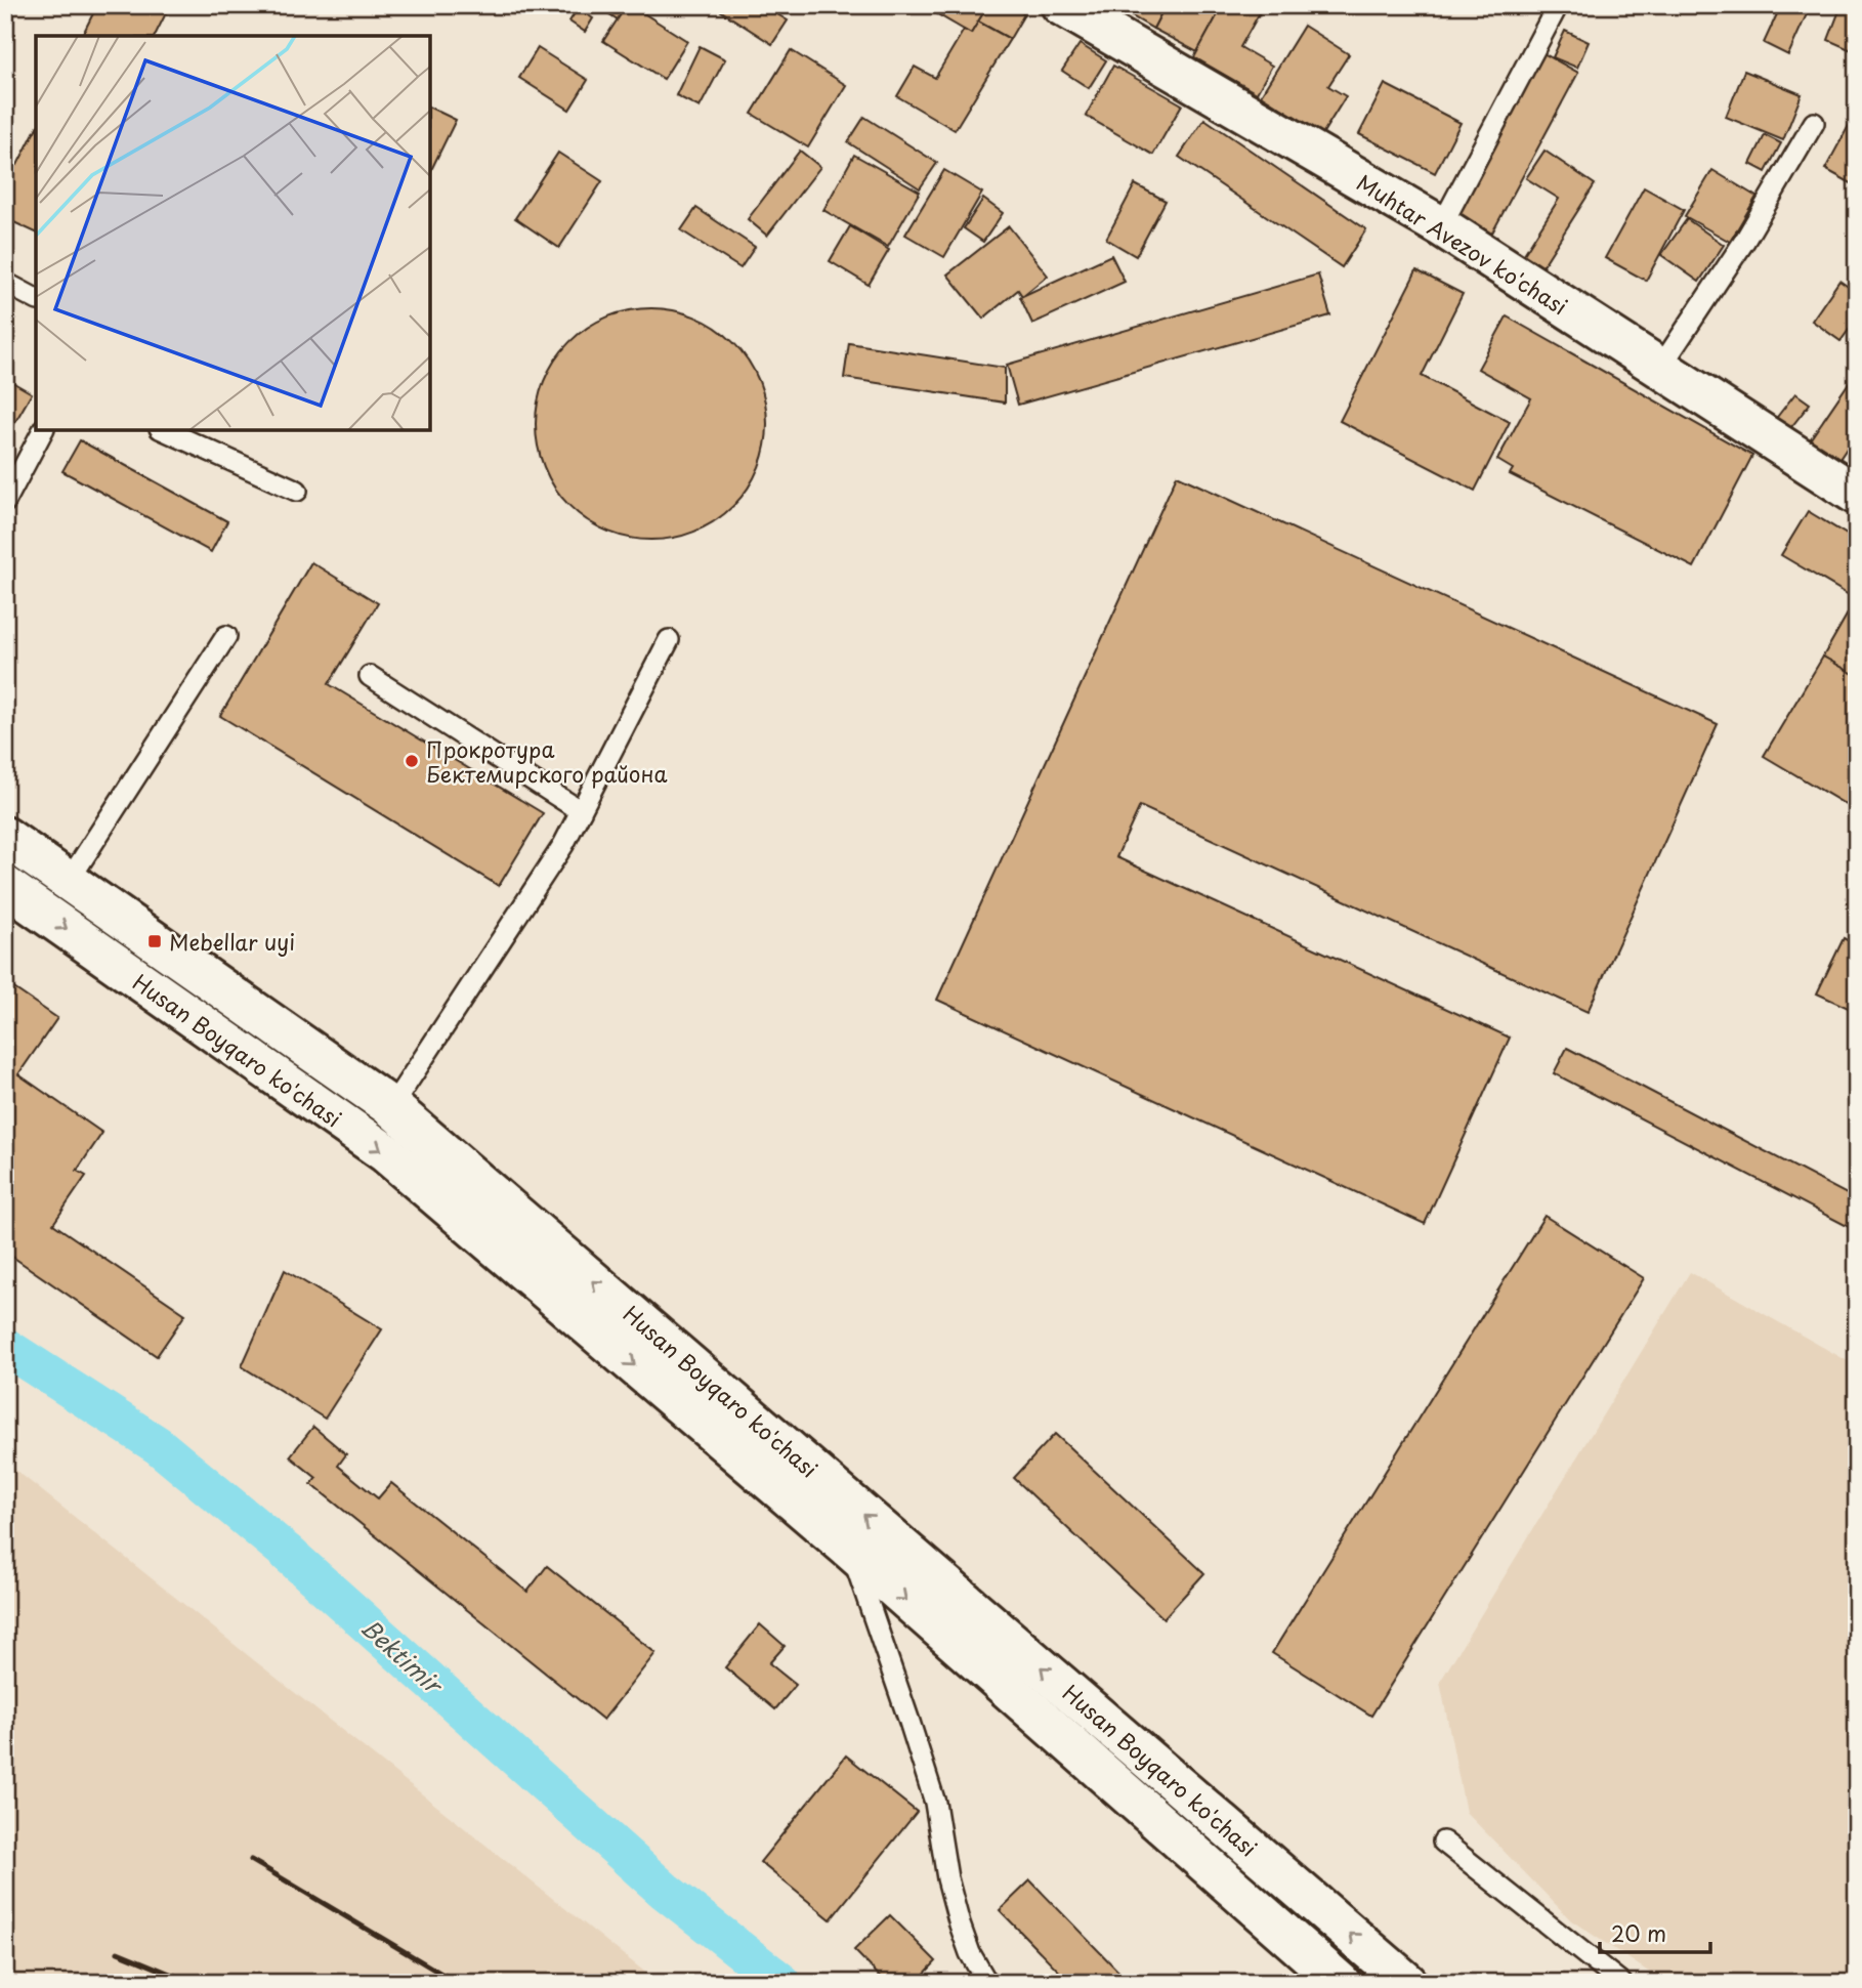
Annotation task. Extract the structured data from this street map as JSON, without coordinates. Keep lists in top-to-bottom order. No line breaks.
{"streets":{"main road":["Muhtar Avezov ko'chasi","Husan Boyqaro ko'chasi"]},"water":["Bektimir"],"places":{"other":["Прокротура Бектемирского района"],"transit":["Mebellar uyi"]},"scale_bar":"20 m"}
